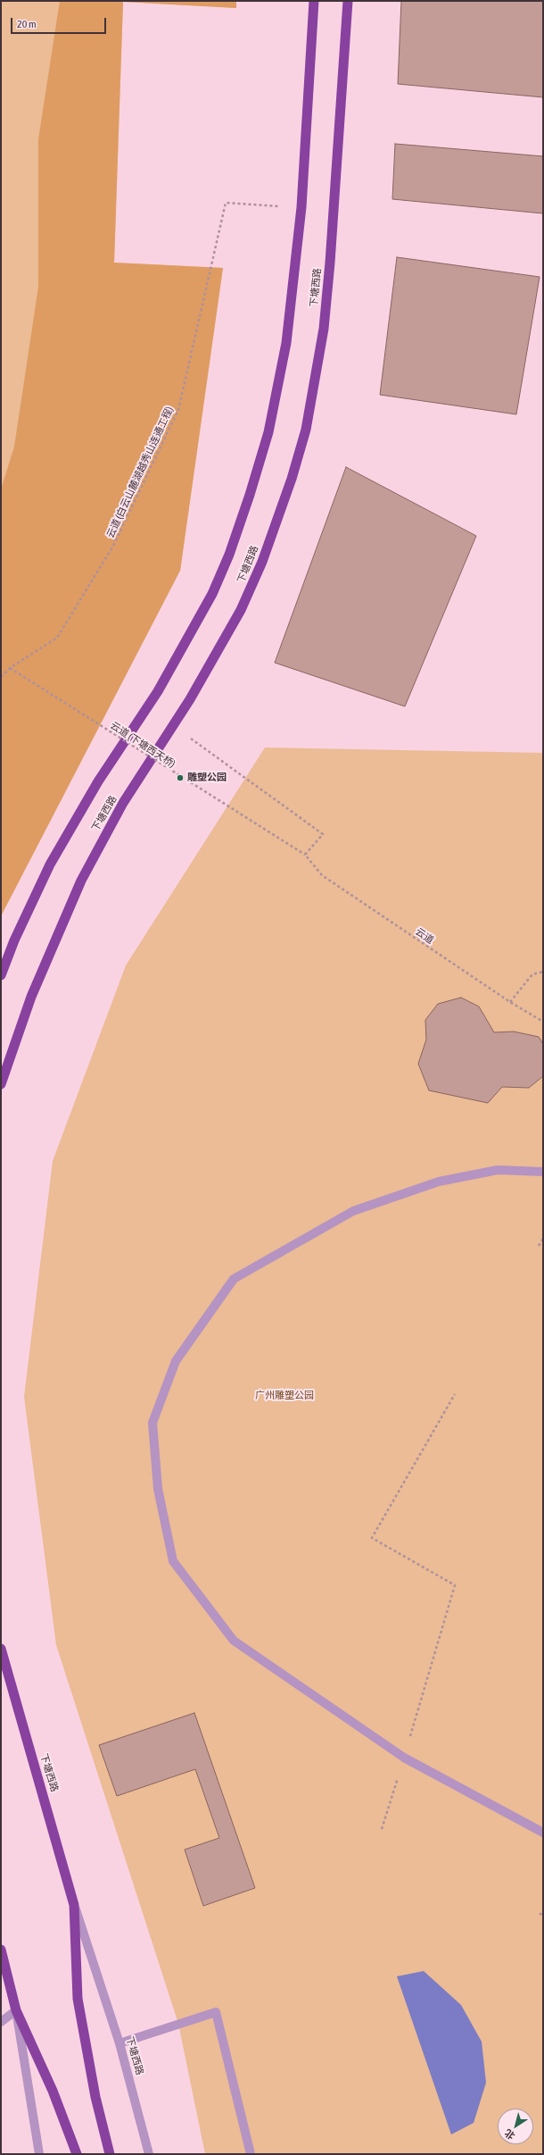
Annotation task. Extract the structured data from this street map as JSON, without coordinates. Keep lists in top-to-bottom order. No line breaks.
{"streets":{"highway":["下塘西路"],"path":["云道 (白云山麓湖越秀山连通工程)","云道 (下塘西天桥)","云道"]},"crossings":[["云道 (白云山麓湖越秀山连通工程)","云道 (下塘西天桥)"],["云道 (下塘西天桥)","云道"]],"parks":["广州雕塑公园"],"places":["雕塑公园"],"scale_bar":"20 m","north":"bottom left"}
